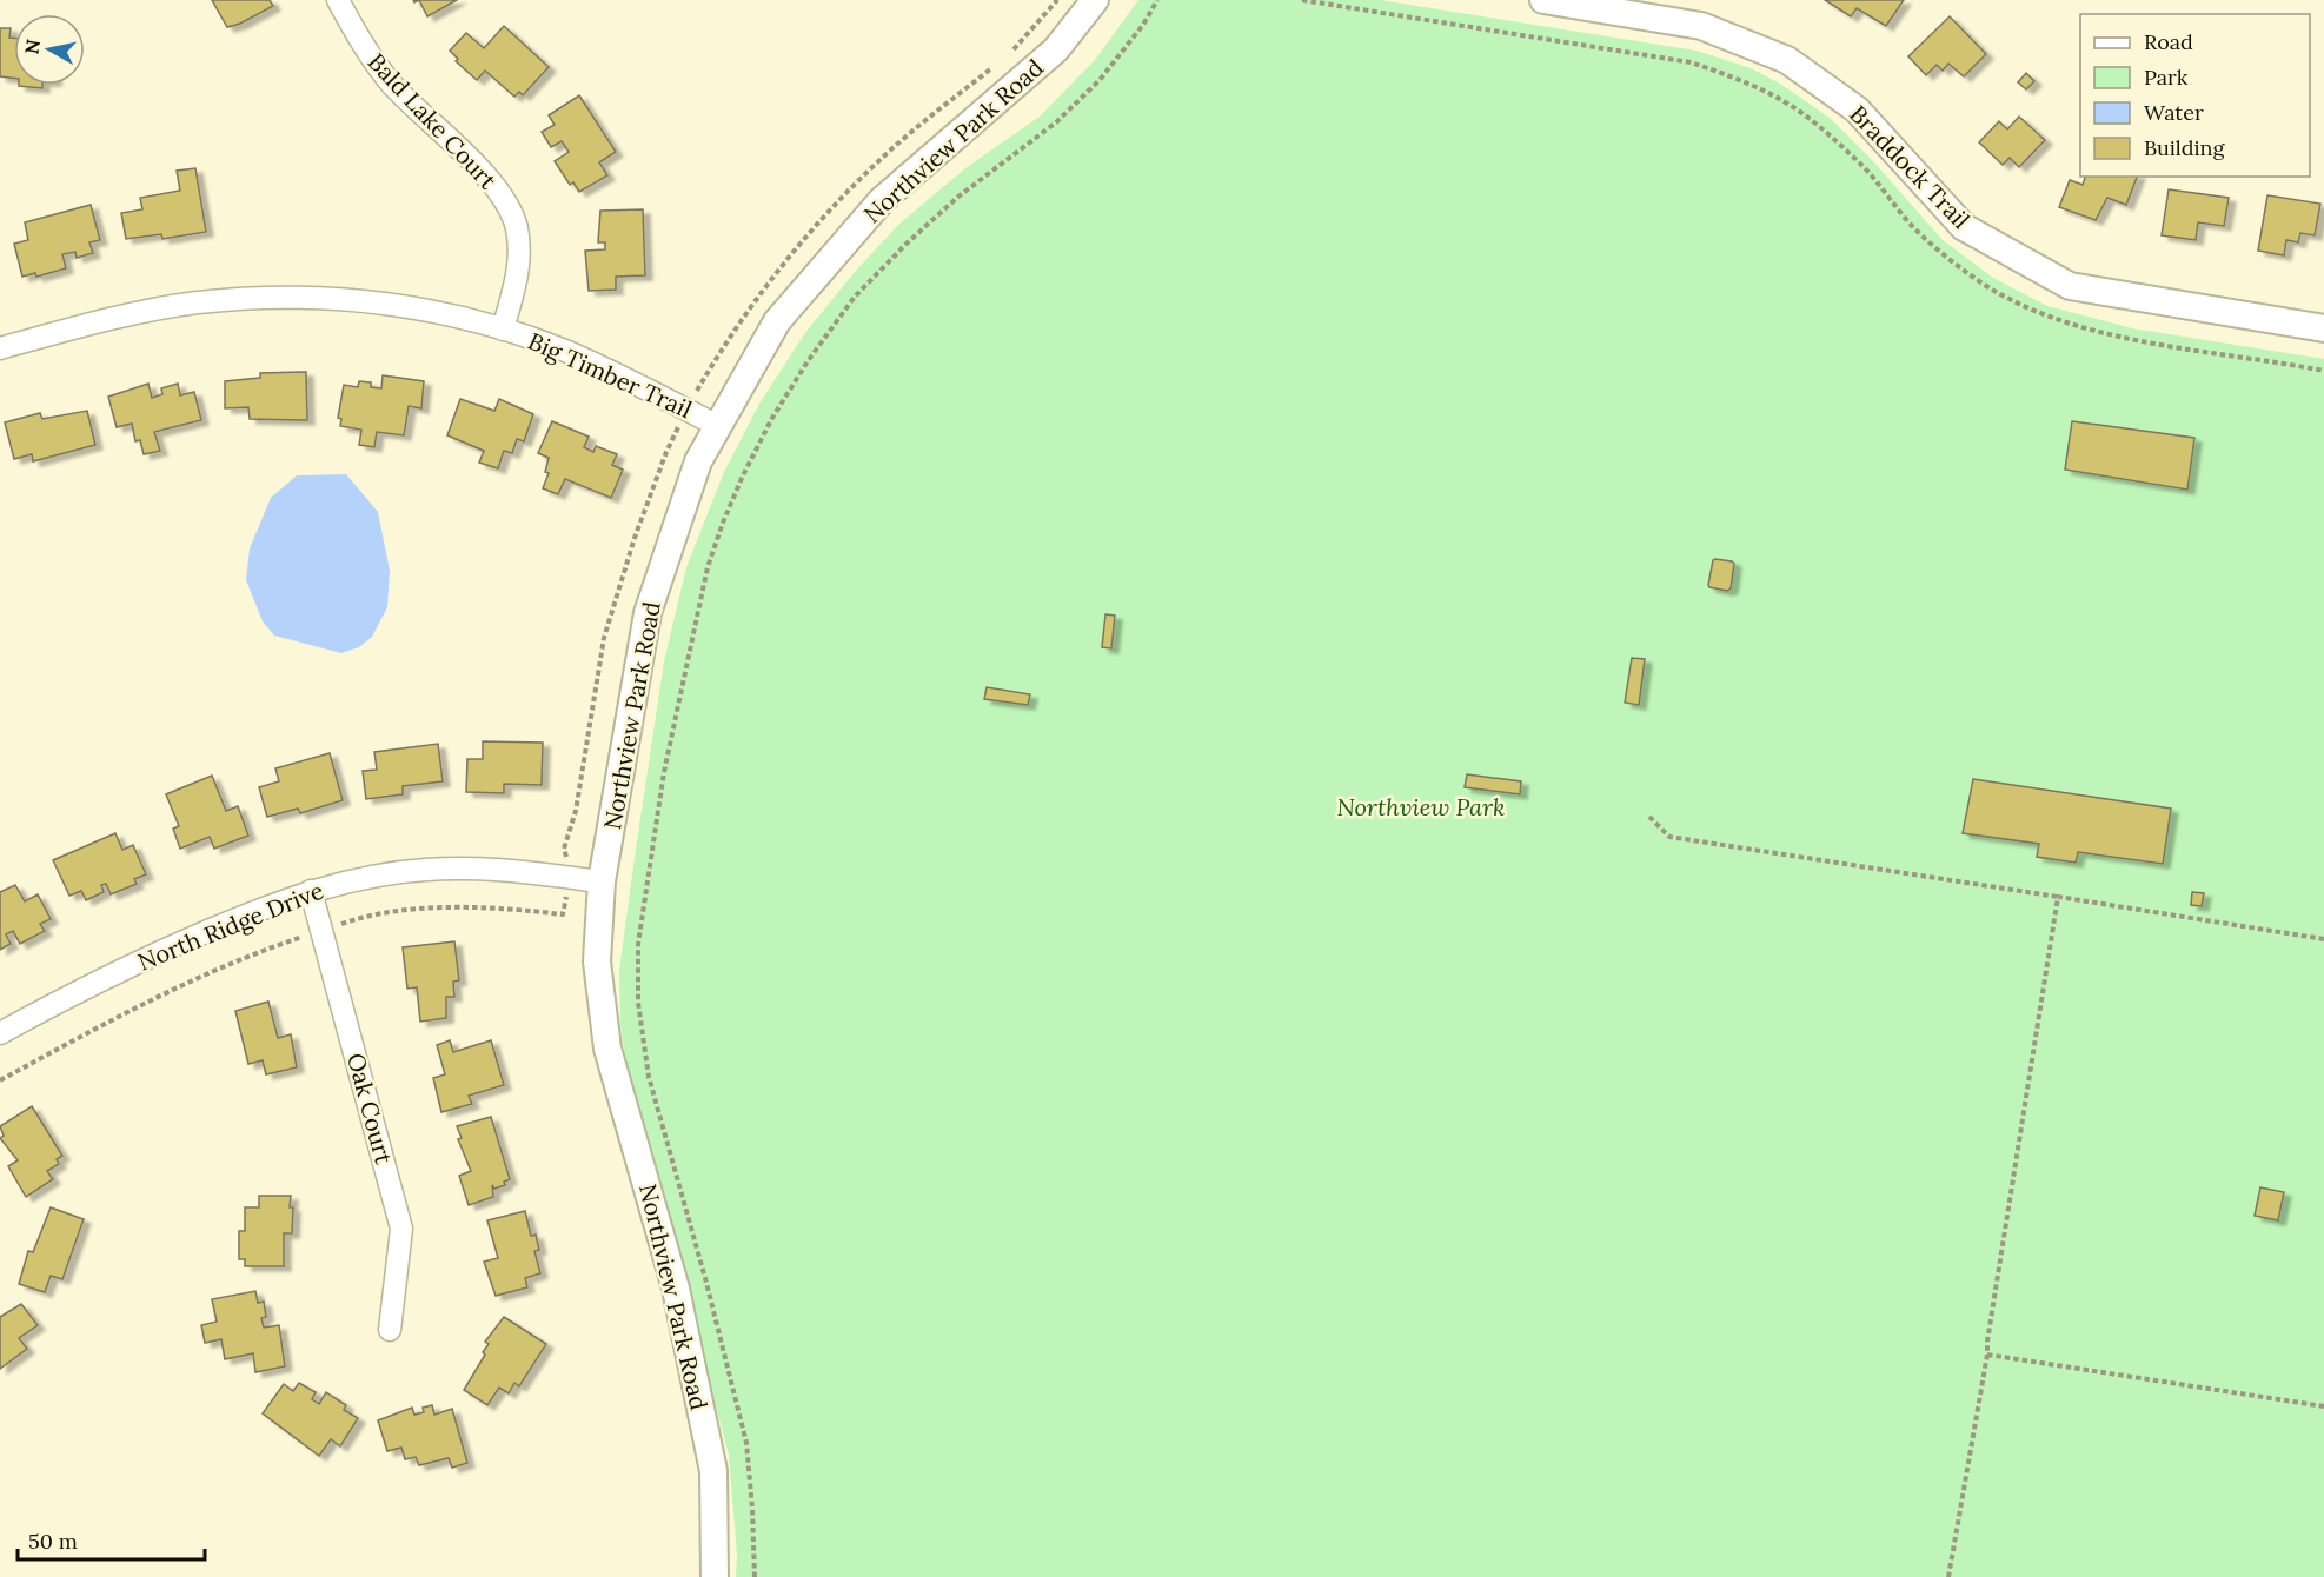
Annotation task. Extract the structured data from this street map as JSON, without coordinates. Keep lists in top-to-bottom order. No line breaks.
{"streets":{"street":["Bald Lake Court","Northview Park Road","Braddock Trail","Big Timber Trail","North Ridge Drive","Oak Court"]},"crossings":[["Bald Lake Court","Big Timber Trail"],["Northview Park Road","Big Timber Trail"],["Northview Park Road","North Ridge Drive"],["North Ridge Drive","Oak Court"]],"parks":["Northview Park"],"legend":["Road","Park","Water","Building"],"scale_bar":"50 m","north":"left"}
